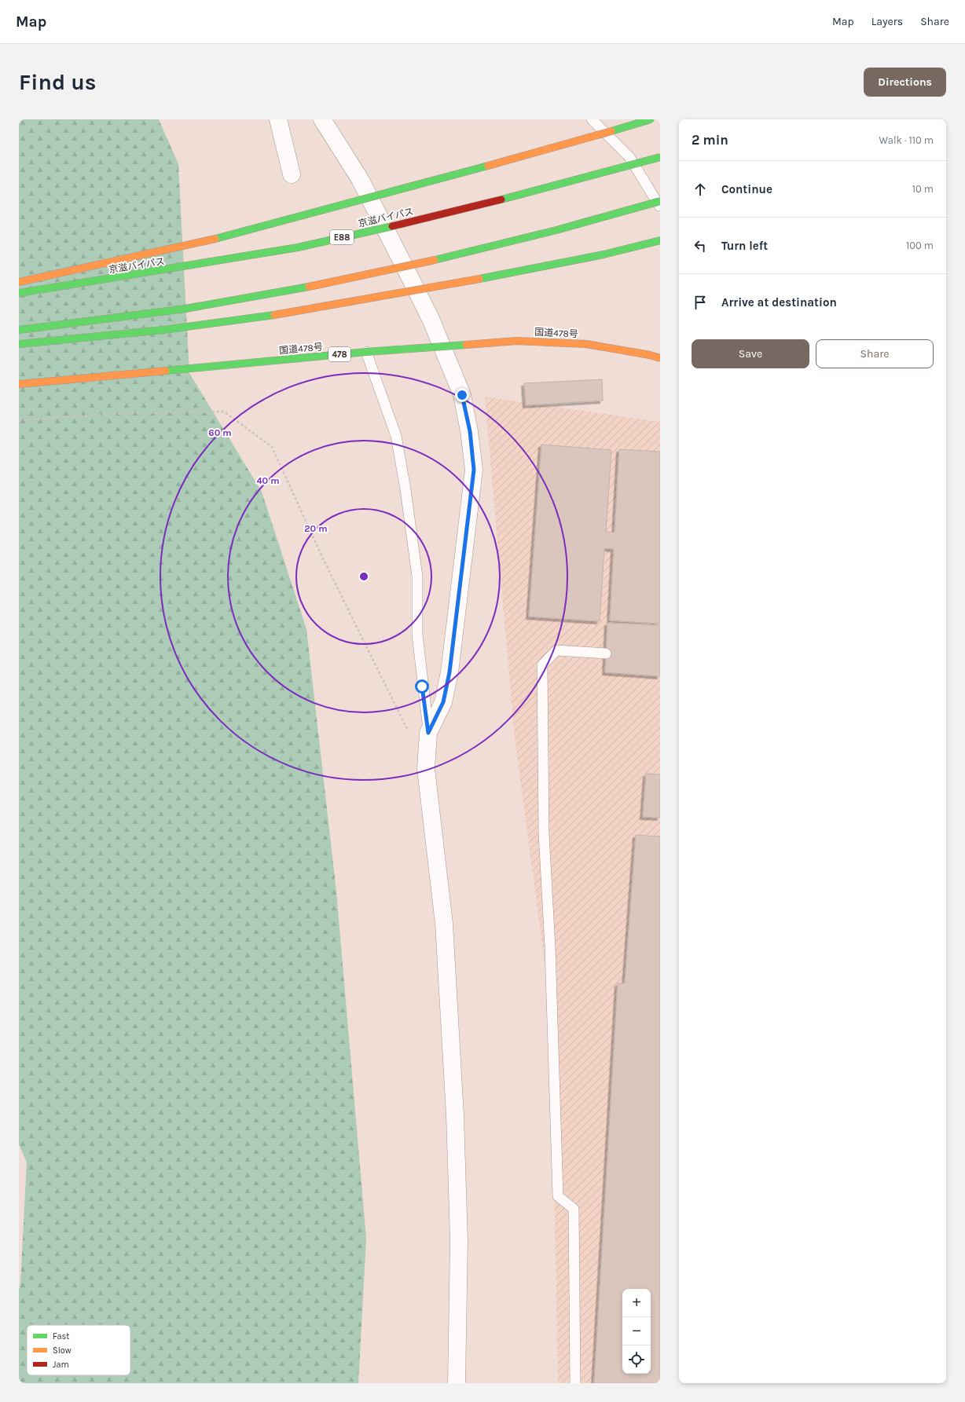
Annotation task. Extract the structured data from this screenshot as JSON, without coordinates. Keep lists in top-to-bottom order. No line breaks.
{"streets":{"highway":["京滋バイパス","E88","国道478号","478"]},"legend":["Fast","Slow","Jam"],"page":{"header":"Map","nav":["Map","Layers","Share"],"buttons":["Directions",["Save","Share"]],"title":"Find us","heading":["2 min","Walk · 110 m"],"list":[["Continue","10 m"],["Turn left","100 m"],"Arrive at destination"],"map_buttons":["+","−"]},"rings":["60 m","40 m","20 m"]}
